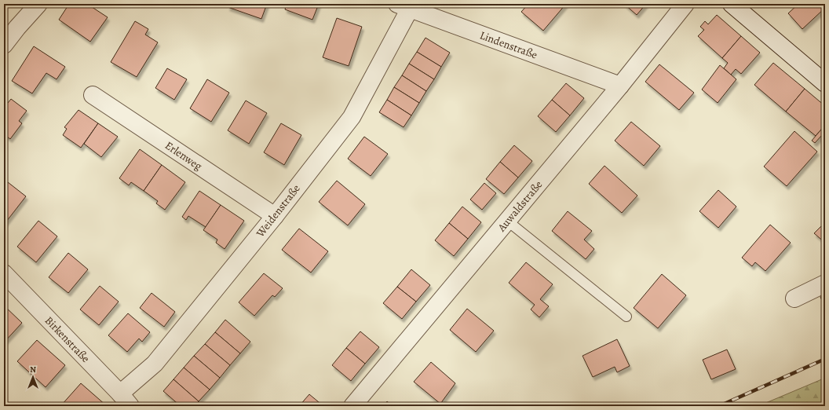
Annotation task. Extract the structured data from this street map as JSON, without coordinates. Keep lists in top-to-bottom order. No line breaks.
{"streets":{"street":["Lindenstraße","Erlenweg","Auwaldstraße","Weidenstraße","Birkenstraße"]},"crossings":[["Lindenstraße","Auwaldstraße"],["Lindenstraße","Weidenstraße"],["Erlenweg","Weidenstraße"],["Weidenstraße","Birkenstraße"]],"north":"top"}
